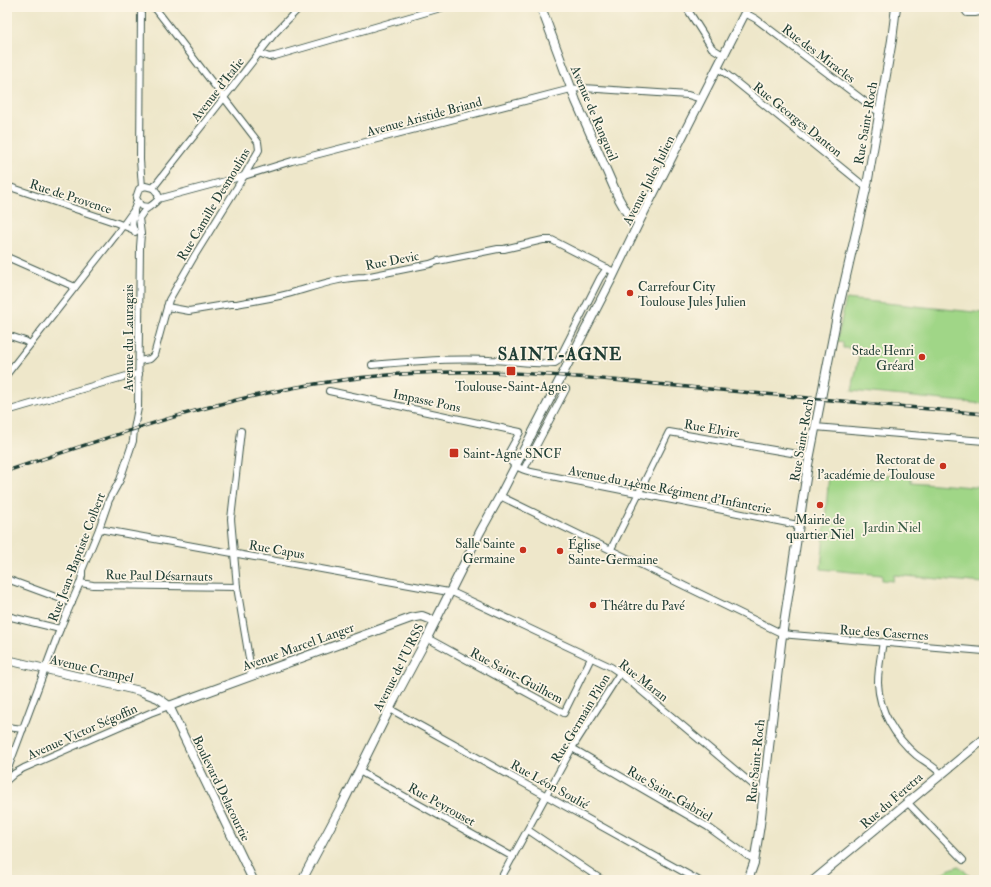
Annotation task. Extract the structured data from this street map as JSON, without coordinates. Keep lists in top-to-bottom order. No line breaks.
{"streets":{"street":["Rue des Miracles","Avenue d'Italie","Avenue de Rangueil","Avenue Aristide Briand","Rue Georges Danton","Rue Saint-Roch","Avenue Jules Julien","Rue de Provence","Rue Camille Desmoulins","Rue Devic","Avenue du Lauragais","Impasse Pons","Rue Elvire","Avenue du 14ème Régiment d'Infanterie","Rue Capus","Rue Jean-Baptiste Colbert","Rue Paul Désarnauts","Rue des Casernes","Avenue Marcel Langer","Avenue de l'URSS","Avenue Crampel","Rue Saint-Guilhem","Rue Maran","Rue Germain Pilon","Avenue Victor Ségoffin","Rue Léon Soulié","Boulevard Delacourtie","Rue Saint-Gabriel","Rue du Feretra","Rue Peyrouset"]},"crossings":[["Rue des Miracles","Rue Saint-Roch"],["Rue des Miracles","Avenue Jules Julien"],["Avenue d'Italie","Avenue Aristide Briand"],["Avenue d'Italie","Rue Camille Desmoulins"],["Avenue de Rangueil","Avenue Aristide Briand"],["Avenue de Rangueil","Avenue Jules Julien"],["Avenue Aristide Briand","Avenue Jules Julien"],["Avenue Aristide Briand","Rue Camille Desmoulins"],["Rue Georges Danton","Rue Saint-Roch"],["Rue Georges Danton","Avenue Jules Julien"],["Rue Saint-Roch","Rue Elvire"],["Rue Saint-Roch","Avenue du 14ème Régiment d'Infanterie"],["Rue Saint-Roch","Rue des Casernes"],["Rue Saint-Roch","Rue Maran"],["Rue Saint-Roch","Rue Saint-Gabriel"],["Avenue Jules Julien","Rue Devic"],["Avenue Jules Julien","Avenue de l'URSS"],["Rue de Provence","Avenue du Lauragais"],["Rue Camille Desmoulins","Rue Devic"],["Rue Camille Desmoulins","Avenue du Lauragais"],["Avenue du Lauragais","Rue Jean-Baptiste Colbert"],["Impasse Pons","Avenue du 14ème Régiment d'Infanterie"],["Impasse Pons","Avenue de l'URSS"],["Rue Elvire","Avenue du 14ème Régiment d'Infanterie"],["Avenue du 14ème Régiment d'Infanterie","Avenue de l'URSS"],["Rue Capus","Rue Jean-Baptiste Colbert"],["Rue Capus","Avenue de l'URSS"],["Rue Capus","Rue Maran"],["Rue Jean-Baptiste Colbert","Rue Paul Désarnauts"],["Rue Jean-Baptiste Colbert","Avenue Crampel"],["Avenue Marcel Langer","Avenue de l'URSS"],["Avenue Marcel Langer","Avenue Crampel"],["Avenue Marcel Langer","Avenue Victor Ségoffin"],["Avenue Marcel Langer","Boulevard Delacourtie"],["Avenue de l'URSS","Rue Saint-Guilhem"],["Avenue de l'URSS","Rue Maran"],["Avenue de l'URSS","Rue Léon Soulié"],["Avenue de l'URSS","Rue Peyrouset"],["Avenue Crampel","Avenue Victor Ségoffin"],["Avenue Crampel","Boulevard Delacourtie"],["Rue Saint-Guilhem","Rue Maran"],["Rue Maran","Rue Germain Pilon"],["Rue Germain Pilon","Rue Léon Soulié"],["Rue Germain Pilon","Rue Saint-Gabriel"],["Rue Germain Pilon","Rue Peyrouset"],["Avenue Victor Ségoffin","Boulevard Delacourtie"]],"districts":["SAINT-AGNE"],"parks":["Jardin Niel"],"places":{"other":["Carrefour City Toulouse Jules Julien","Stade Henri Gréard","Rectorat de l'académie de Toulouse","Mairie de quartier Niel","Salle Sainte Germaine","Église Sainte-Germaine","Théâtre du Pavé"],"transit":["Toulouse-Saint-Agne","Saint-Agne SNCF"]}}
